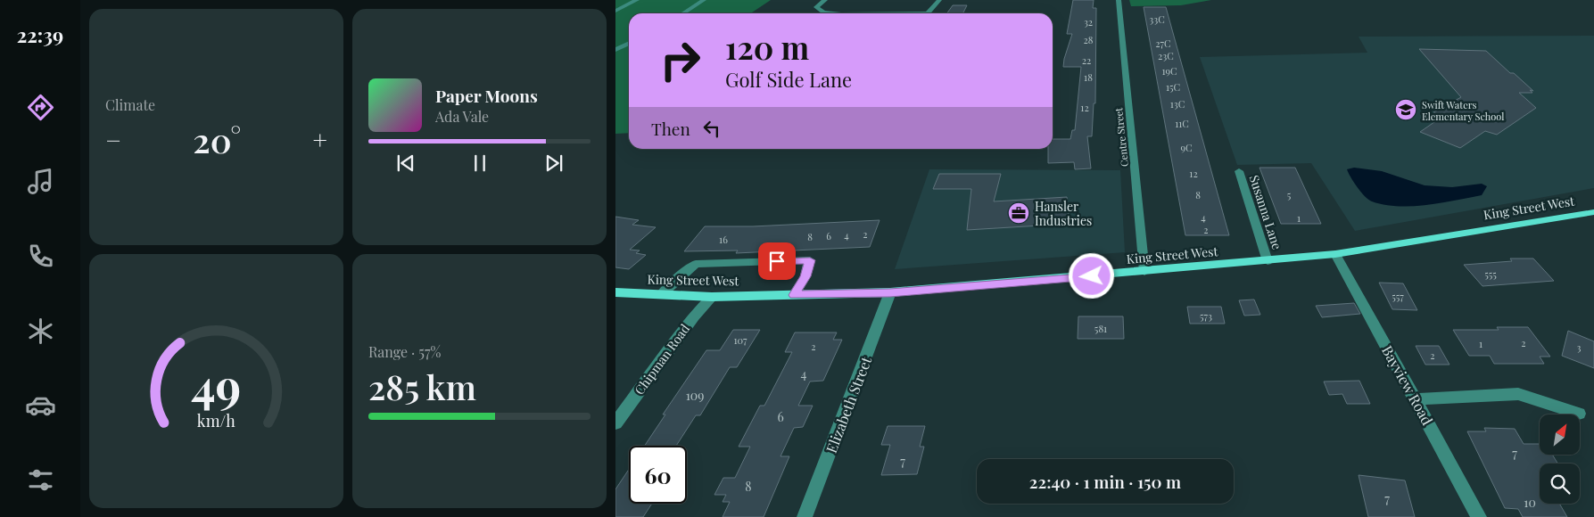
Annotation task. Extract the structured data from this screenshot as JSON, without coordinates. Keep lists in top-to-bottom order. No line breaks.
{"streets":{"main road":["King Street West"],"street":["Centre Street","Susanna Lane","Chipman Road","Bayview Road","Elizabeth Street"]},"crossings":[["Centre Street","King Street West"],["King Street West","Susanna Lane"],["King Street West","Chipman Road"],["King Street West","Bayview Road"],["King Street West","Elizabeth Street"]],"places":{"school or university":["Swift Waters Elementary School"],"office":["Hansler Industries"]},"house_numbers":["33C","32","28","27C","23C","22","19C","18","15C","13C","12","11C","9C","12","8","5","4","1","2","2","4","6","8","16","555","557","573","581","107","2","1","2","3","2","4","109","6","7","7","8","7","10"],"north":"top right","page":{"tabs":"22:39","tile":["Climate",["Range · 57%","285 km"]],"turn":["120 m","Golf Side Lane"],"song":["Paper Moons","Ada Vale"],"then":"Then","heat":["−","20°","+"],"limit":"60","trip":"22:40 · 1 min · 150 m","gauge":["49","km/h"]}}
